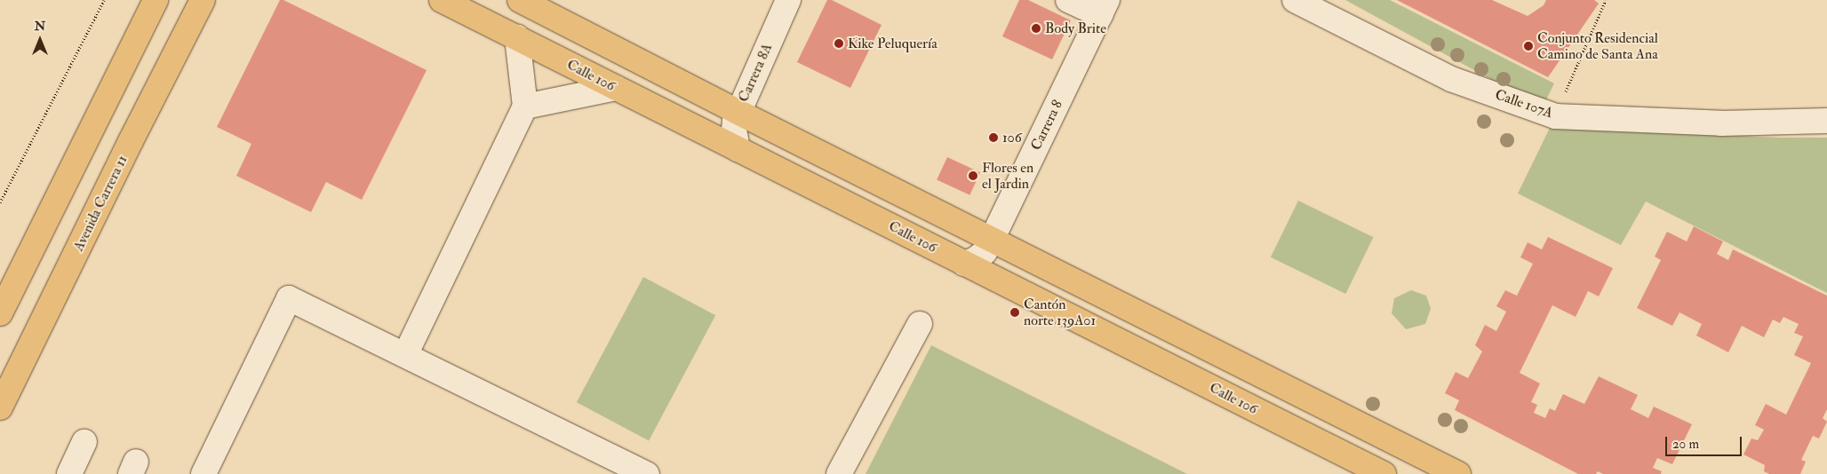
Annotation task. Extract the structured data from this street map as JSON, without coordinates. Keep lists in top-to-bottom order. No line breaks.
{"streets":{"main road":["Calle 106","Avenida Carrera 11"],"street":["Carrera 8A","Calle 107A","Carrera 8"]},"crossings":[["Carrera 8A","Calle 106"],["Calle 106","Carrera 8"]],"places":["Body Brite","Kike Peluquería","Conjunto Residencial Camino de Santa Ana","106","Flores en el Jardin","Cantón norte 139A01"],"scale_bar":"20 m","north":"top"}
